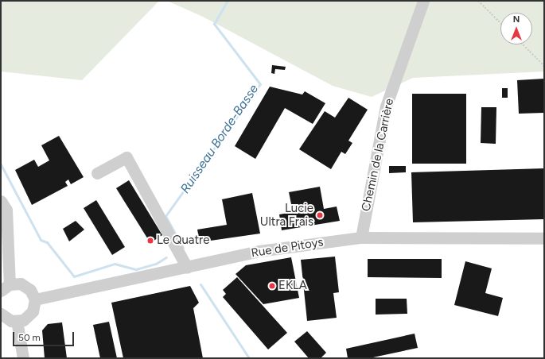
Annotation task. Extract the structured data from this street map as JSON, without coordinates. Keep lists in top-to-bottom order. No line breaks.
{"streets":{"street":["Chemin de la Carrière","Rue de Pitoys"]},"crossings":[["Chemin de la Carrière","Rue de Pitoys"]],"water":["Ruisseau Borde-Basse"],"places":["Lucie Ultra Frais","Le Quatre","EKLA"],"scale_bar":"50 m","north":"top"}
